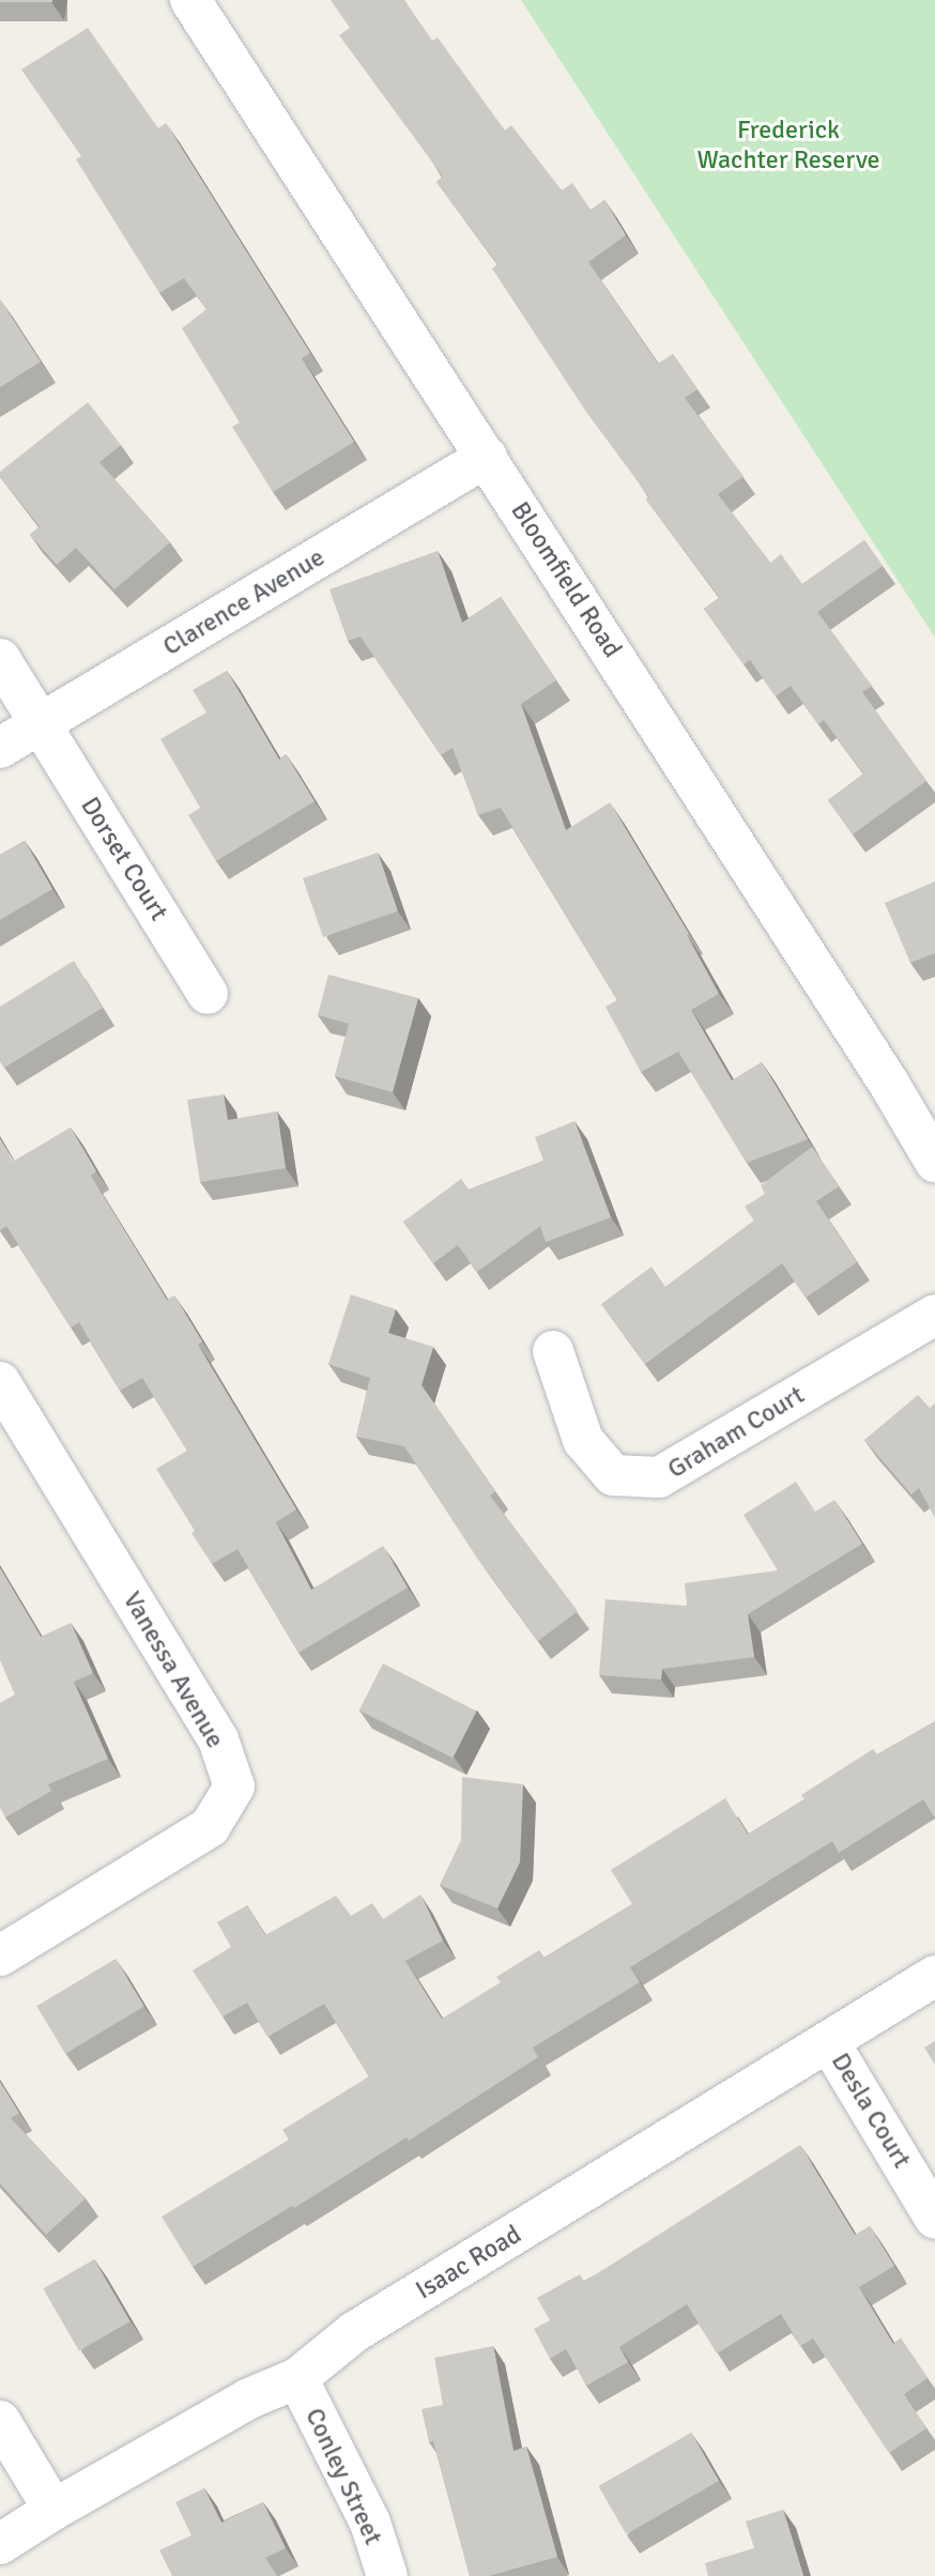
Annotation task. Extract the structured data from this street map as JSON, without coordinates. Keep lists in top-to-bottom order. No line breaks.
{"streets":{"street":["Bloomfield Road","Clarence Avenue","Dorset Court","Graham Court","Vanessa Avenue","Desla Court","Isaac Road","Conley Street"]},"crossings":[["Bloomfield Road","Clarence Avenue"],["Clarence Avenue","Dorset Court"],["Desla Court","Isaac Road"],["Isaac Road","Conley Street"]],"parks":["Frederick Wachter Reserve"]}
